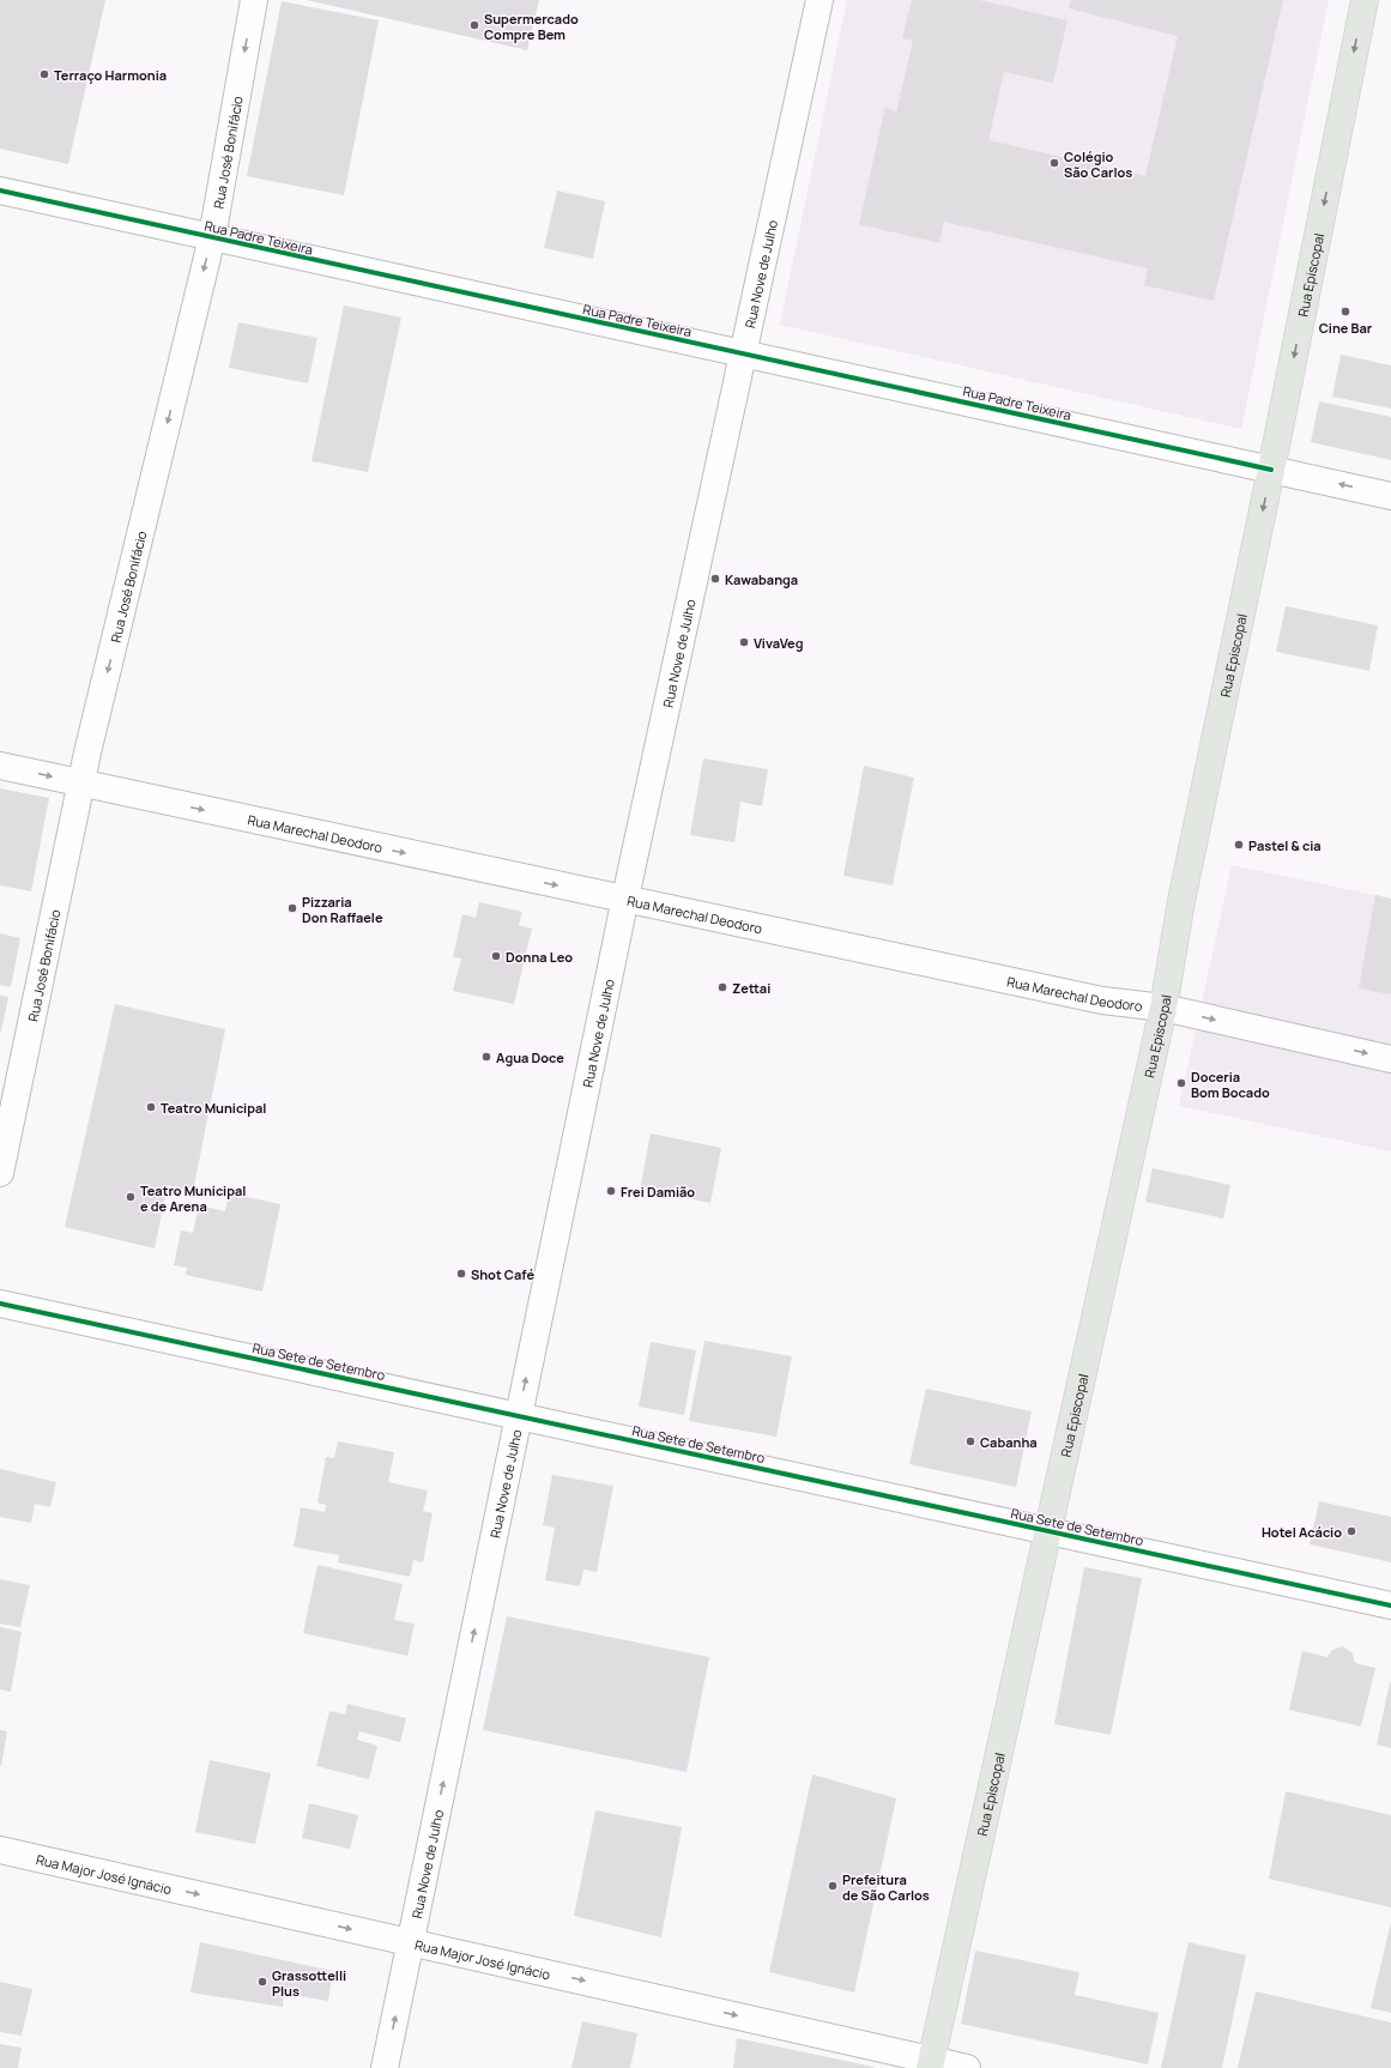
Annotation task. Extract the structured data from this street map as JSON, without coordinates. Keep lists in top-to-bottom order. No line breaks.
{"streets":{"main road":["Rua Episcopal"],"street":["Rua José Bonifácio","Rua Padre Teixeira","Rua Nove de Julho","Rua Marechal Deodoro","Rua Sete de Setembro","Rua Major José Ignácio"]},"crossings":[["Rua José Bonifácio","Rua Padre Teixeira"],["Rua José Bonifácio","Rua Marechal Deodoro"],["Rua Padre Teixeira","Rua Nove de Julho"],["Rua Padre Teixeira","Rua Episcopal"],["Rua Nove de Julho","Rua Marechal Deodoro"],["Rua Nove de Julho","Rua Sete de Setembro"],["Rua Nove de Julho","Rua Major José Ignácio"],["Rua Episcopal","Rua Marechal Deodoro"],["Rua Episcopal","Rua Sete de Setembro"],["Rua Episcopal","Rua Major José Ignácio"]],"one_way":["Rua José Bonifácio","Rua Nove de Julho","Rua Episcopal","Rua Marechal Deodoro","Rua Major José Ignácio"],"places":["Supermercado Compre Bem","Terraço Harmonia","Colégio São Carlos","Cine Bar","Kawabanga","VivaVeg","Pastel & cia","Pizzaria Don Raffaele","Donna Leo","Zettai","Agua Doce","Doceria Bom Bocado","Teatro Municipal","Frei Damião","Teatro Municipal e de Arena","Shot Café","Cabanha","Hotel Acácio","Prefeitura de São Carlos","Grassottelli Plus"]}
